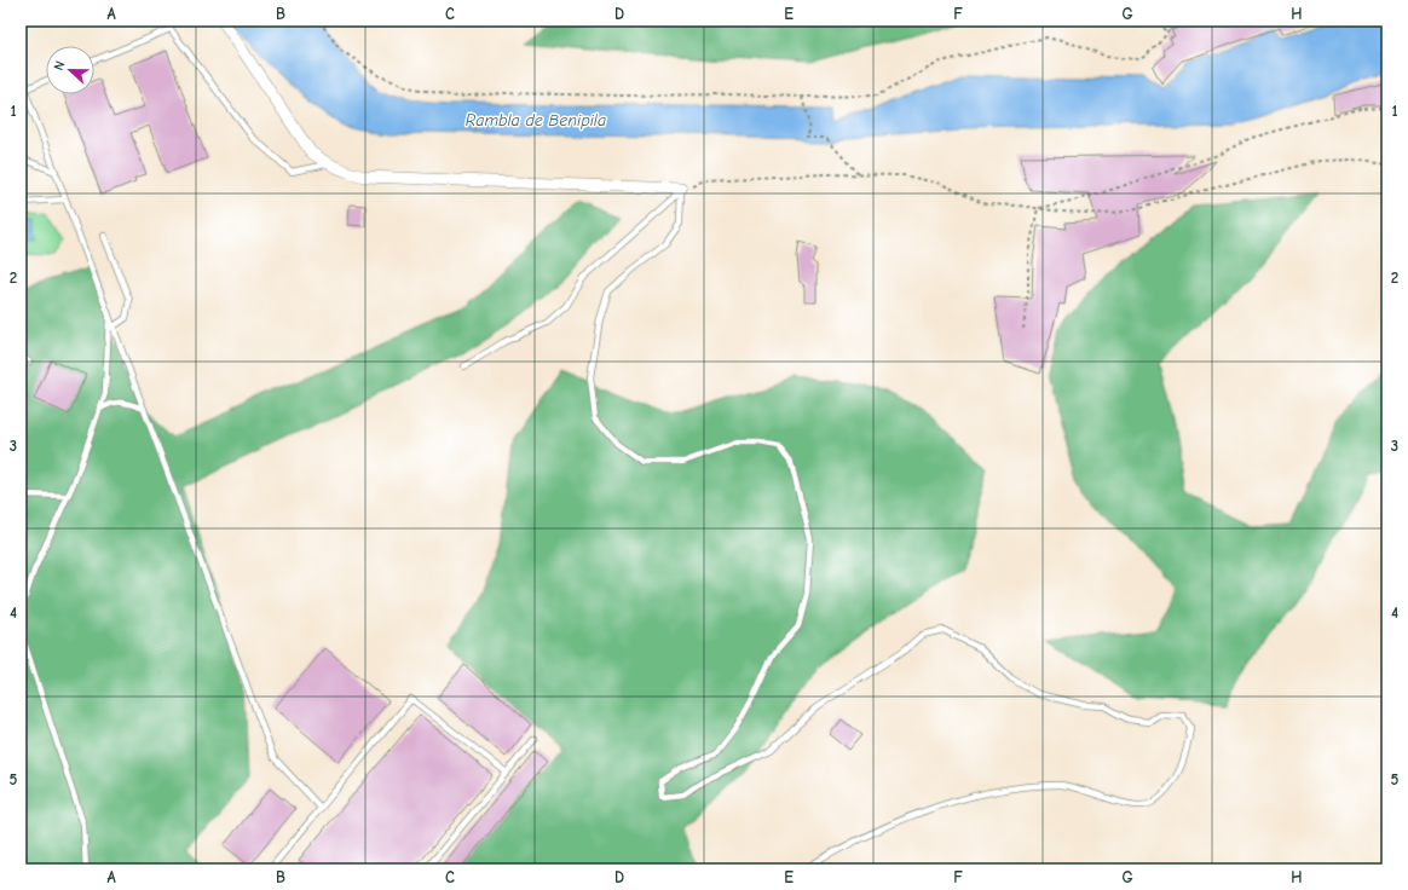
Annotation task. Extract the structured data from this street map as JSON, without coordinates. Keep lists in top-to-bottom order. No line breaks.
{"water":["Rambla de Benipila"],"north":"left","grid":{"columns":["A","B","C","D","E","F","G","H"],"rows":["1","2","3","4","5"]}}
